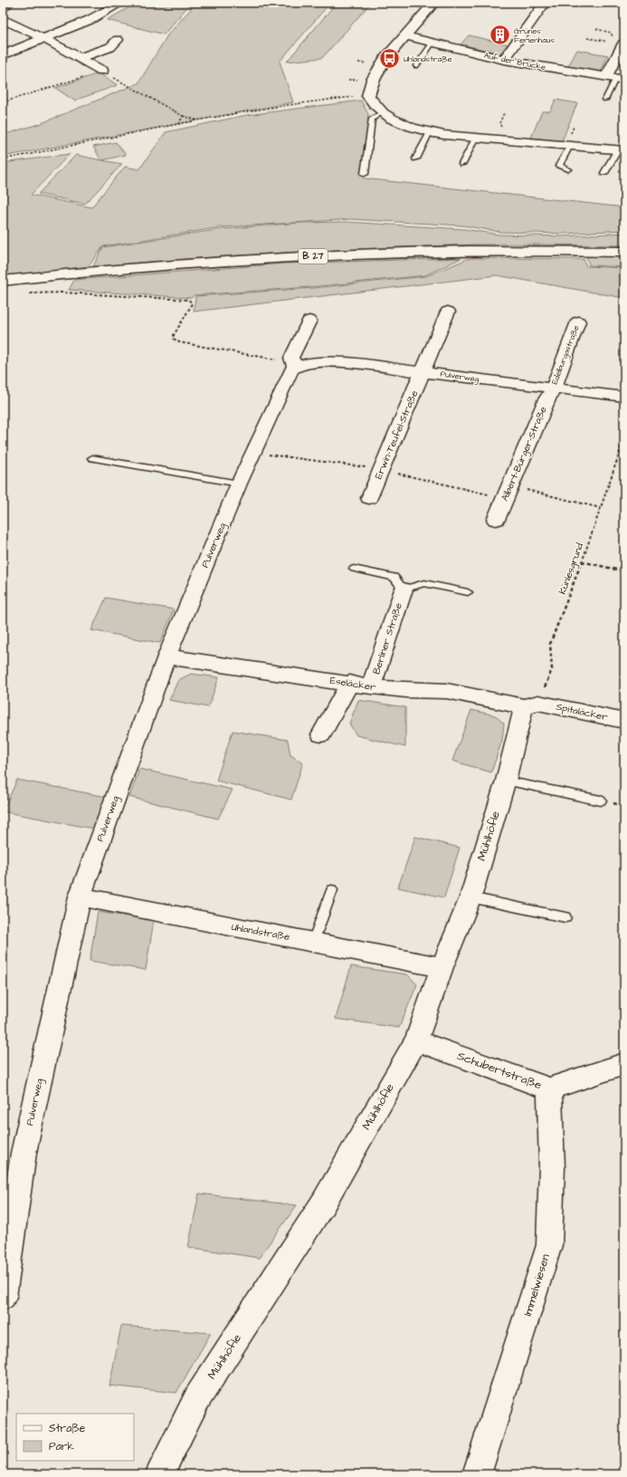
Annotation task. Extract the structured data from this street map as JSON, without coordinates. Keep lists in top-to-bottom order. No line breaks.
{"streets":{"street":["Auf der Brücke","B 27","Edelburgastraße","Pulverweg","Erwin-Teufel-Straße","Albert-Bürger-Straße","Berliner Straße","Eseläcker","Spitaläcker","Mühlhöfle","Uhlandstraße","Schubertstraße","Immelwiesen"],"path":["Künlesgrund"]},"crossings":[["Edelburgastraße","Pulverweg"],["Edelburgastraße","Albert-Bürger-Straße"],["Pulverweg","Erwin-Teufel-Straße"],["Pulverweg","Albert-Bürger-Straße"],["Pulverweg","Eseläcker"],["Pulverweg","Uhlandstraße"],["Künlesgrund","Eseläcker"],["Künlesgrund","Spitaläcker"],["Künlesgrund","Mühlhöfle"],["Berliner Straße","Eseläcker"],["Eseläcker","Spitaläcker"],["Eseläcker","Mühlhöfle"],["Spitaläcker","Mühlhöfle"],["Mühlhöfle","Uhlandstraße"],["Mühlhöfle","Schubertstraße"],["Schubertstraße","Immelwiesen"]],"places":{"building":["Grünes Ferienhaus"],"bus stop":["Uhlandstraße"]},"legend":["Straße","Park"]}
